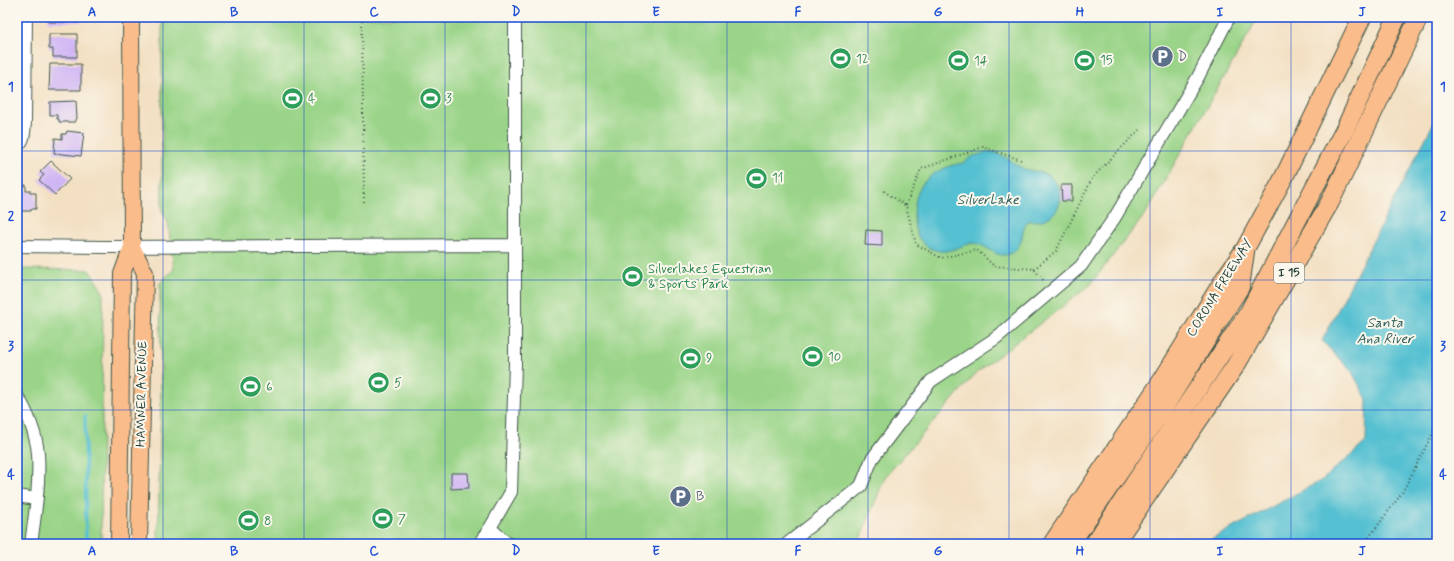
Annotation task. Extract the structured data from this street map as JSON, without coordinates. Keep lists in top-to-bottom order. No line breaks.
{"streets":{"highway":["I 15","CORONA FREEWAY"],"main road":["HAMNER AVENUE"]},"water":["SilverLake","Santa Ana River"],"places":{"parking":["D","B"],"sports":["12","15","14","3","4","11","Silverlakes Equestrian & Sports Park","10","9","5","6","7","8"]},"grid":{"columns":["A","B","C","D","E","F","G","H","I","J"],"rows":["1","2","3","4"]}}
